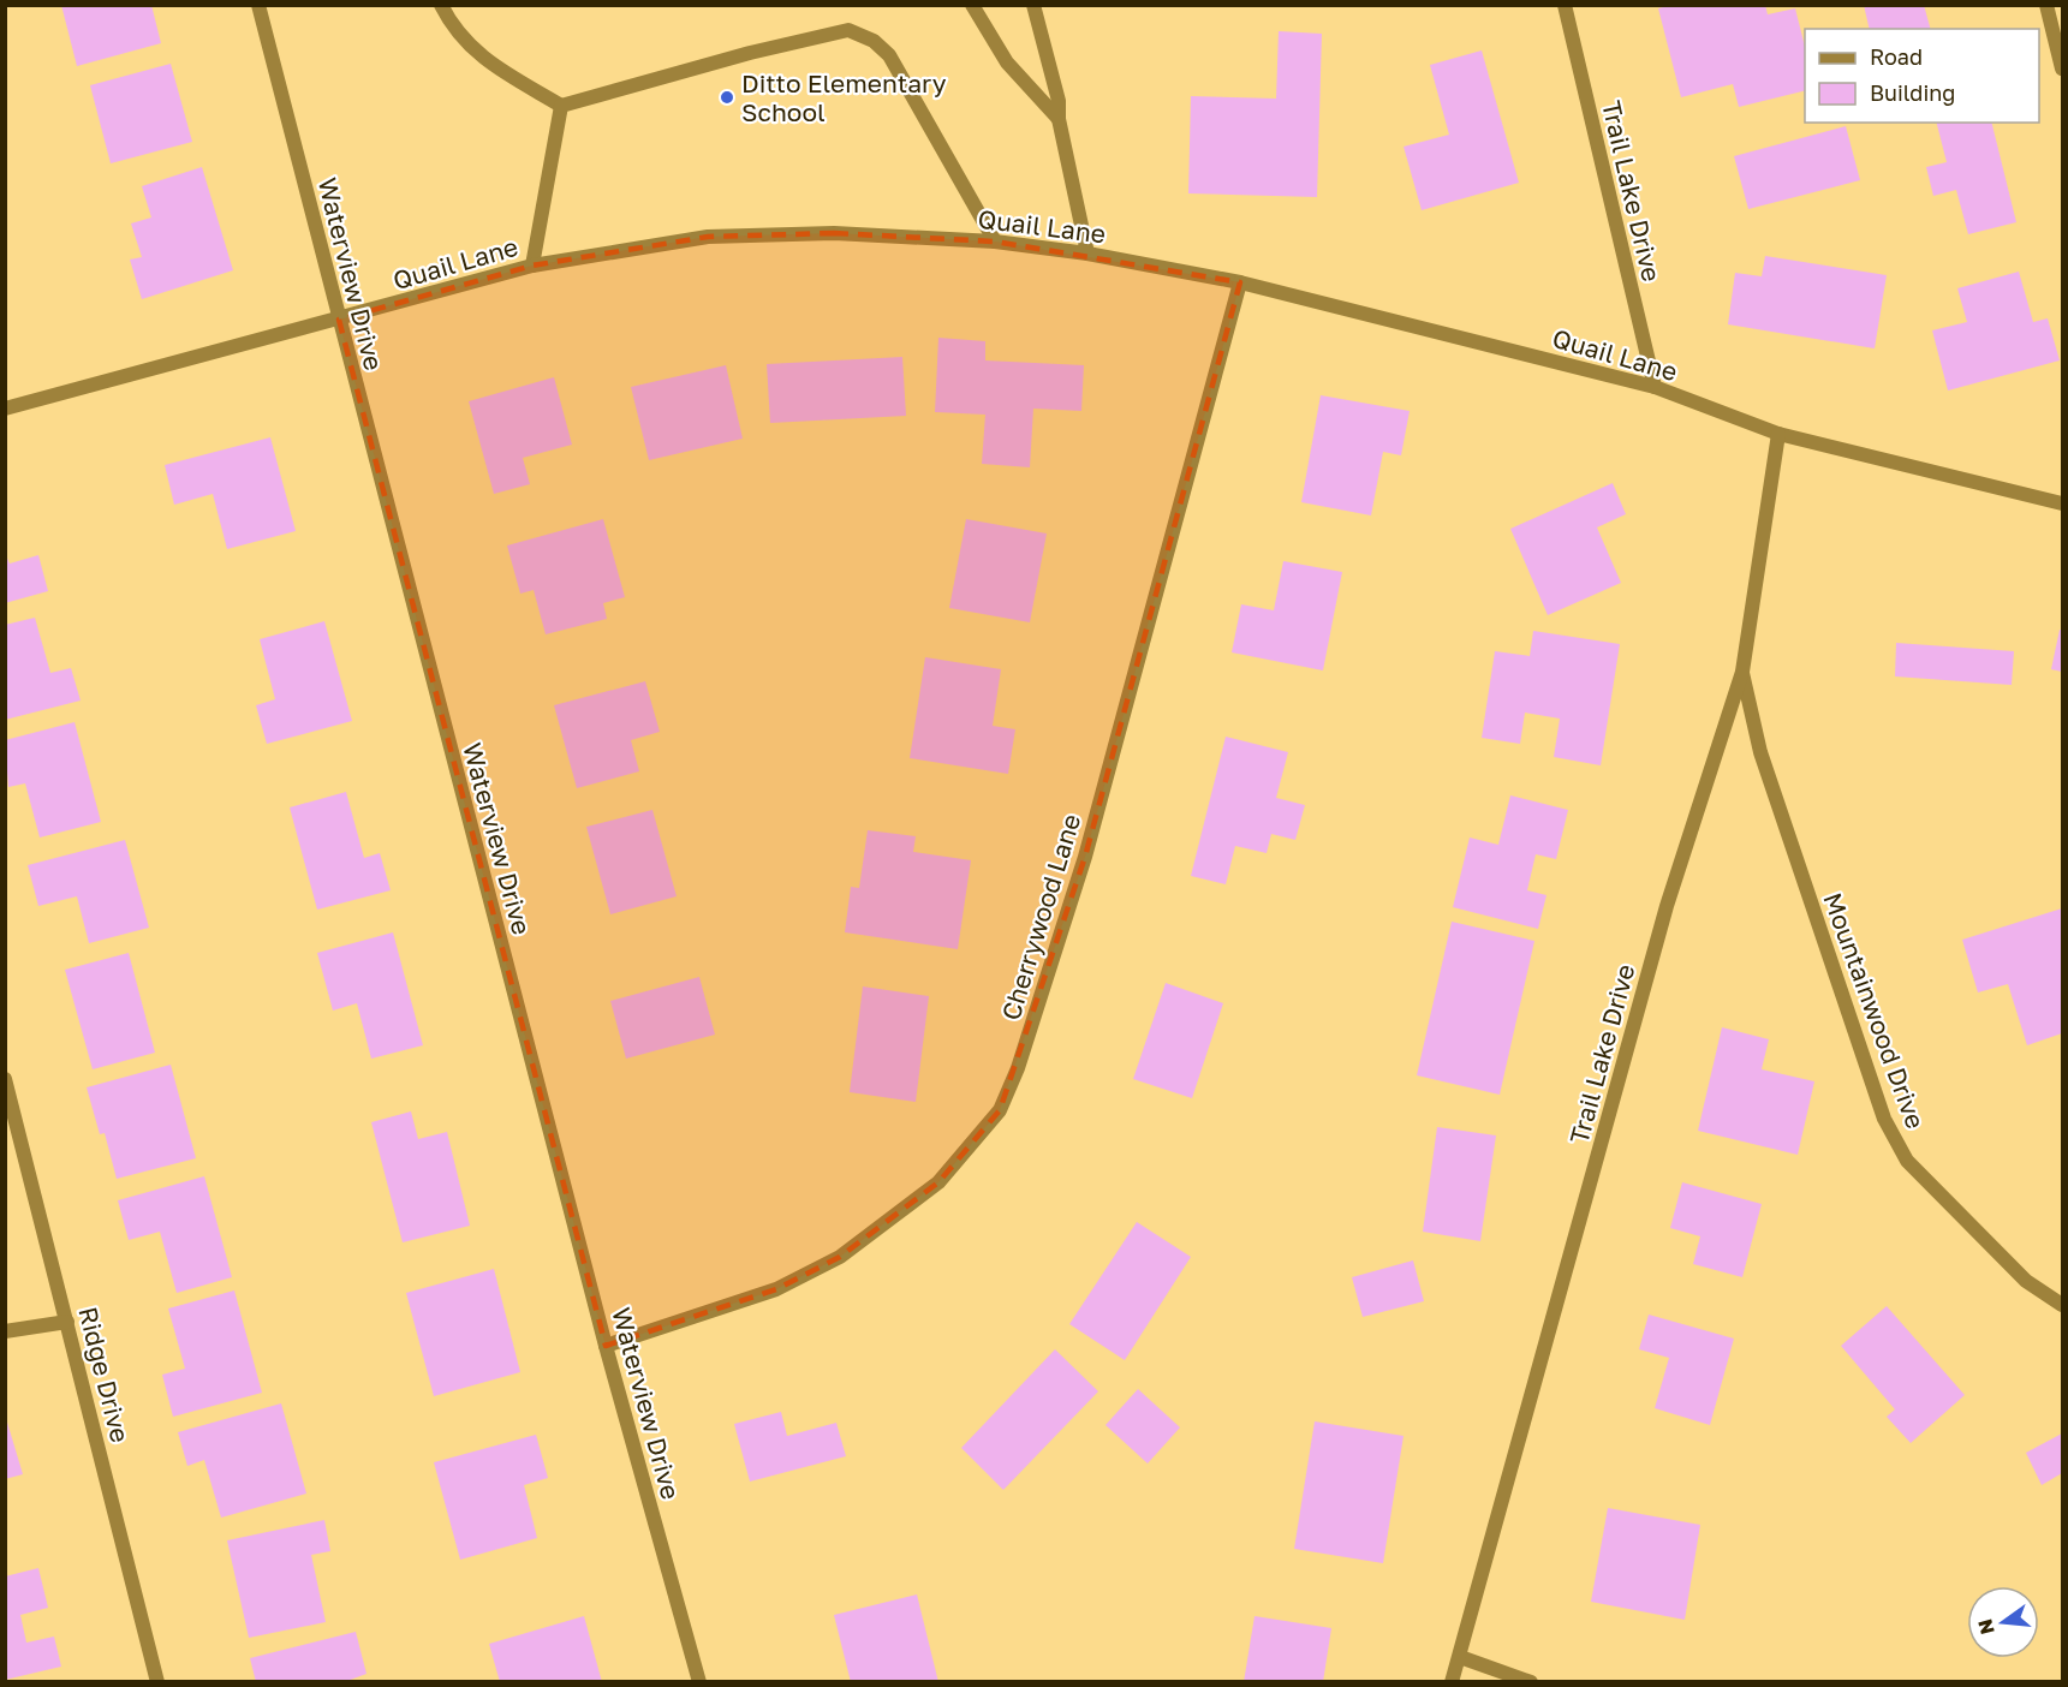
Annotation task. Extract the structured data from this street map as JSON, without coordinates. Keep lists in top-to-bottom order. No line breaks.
{"streets":{"street":["Trail Lake Drive","Quail Lane","Waterview Drive","Cherrywood Lane","Mountainwood Drive","Ridge Drive"]},"crossings":[["Trail Lake Drive","Quail Lane"],["Trail Lake Drive","Mountainwood Drive"],["Quail Lane","Waterview Drive"],["Quail Lane","Cherrywood Lane"],["Waterview Drive","Cherrywood Lane"]],"places":["Ditto Elementary School"],"legend":["Road","Building"],"north":"left"}
